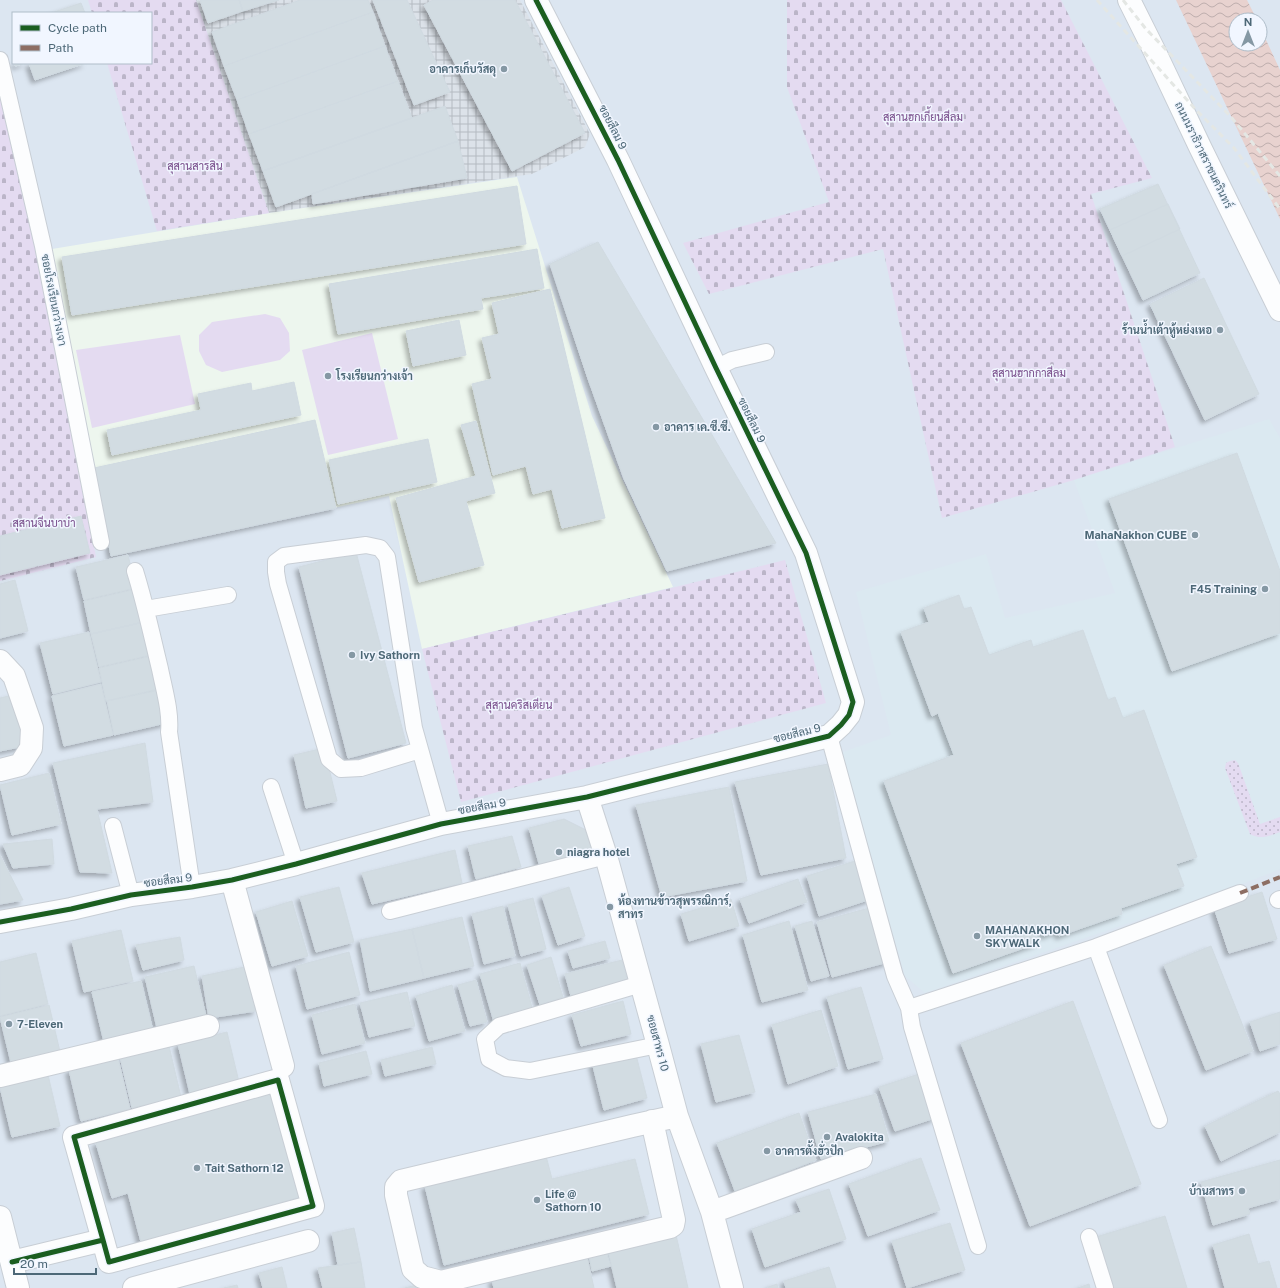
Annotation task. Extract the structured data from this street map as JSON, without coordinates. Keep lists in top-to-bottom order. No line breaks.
{"streets":{"street":["ซอยสีลม 9","ถนนนราธิวาสราชนครินทร์","ซอยสาทร 10"],"lane":["ซอยโรงเรียนกว่างเจา"]},"crossings":[["ซอยสีลม 9","ซอยสาทร 10"]],"parks":["สุสานฮกเกี้ยนสีลม","สุสานสารสิน","สุสานฮากกาสีลม","สุสานจีนบาบ๋า","สุสานคริสเตียน"],"places":["อาคารเก็บวัสดุ","ร้านน้ำเต้าหู้หย่งเหอ","โรงเรียนกว่างเจ้า","อาคาร เค.ซี.ซี.","MahaNakhon CUBE","F45 Training","Ivy Sathorn","niagra hotel","ห้องทานข้าวสุพรรณิการ์, สาทร","MAHANAKHON SKYWALK","7-Eleven","Avalokita","อาคารตั้งฮั่วปัก","Tait Sathorn 12","บ้านสาทร","Life @ Sathorn 10"],"legend":["Cycle path","Path"],"scale_bar":"20 m","north":"top"}
